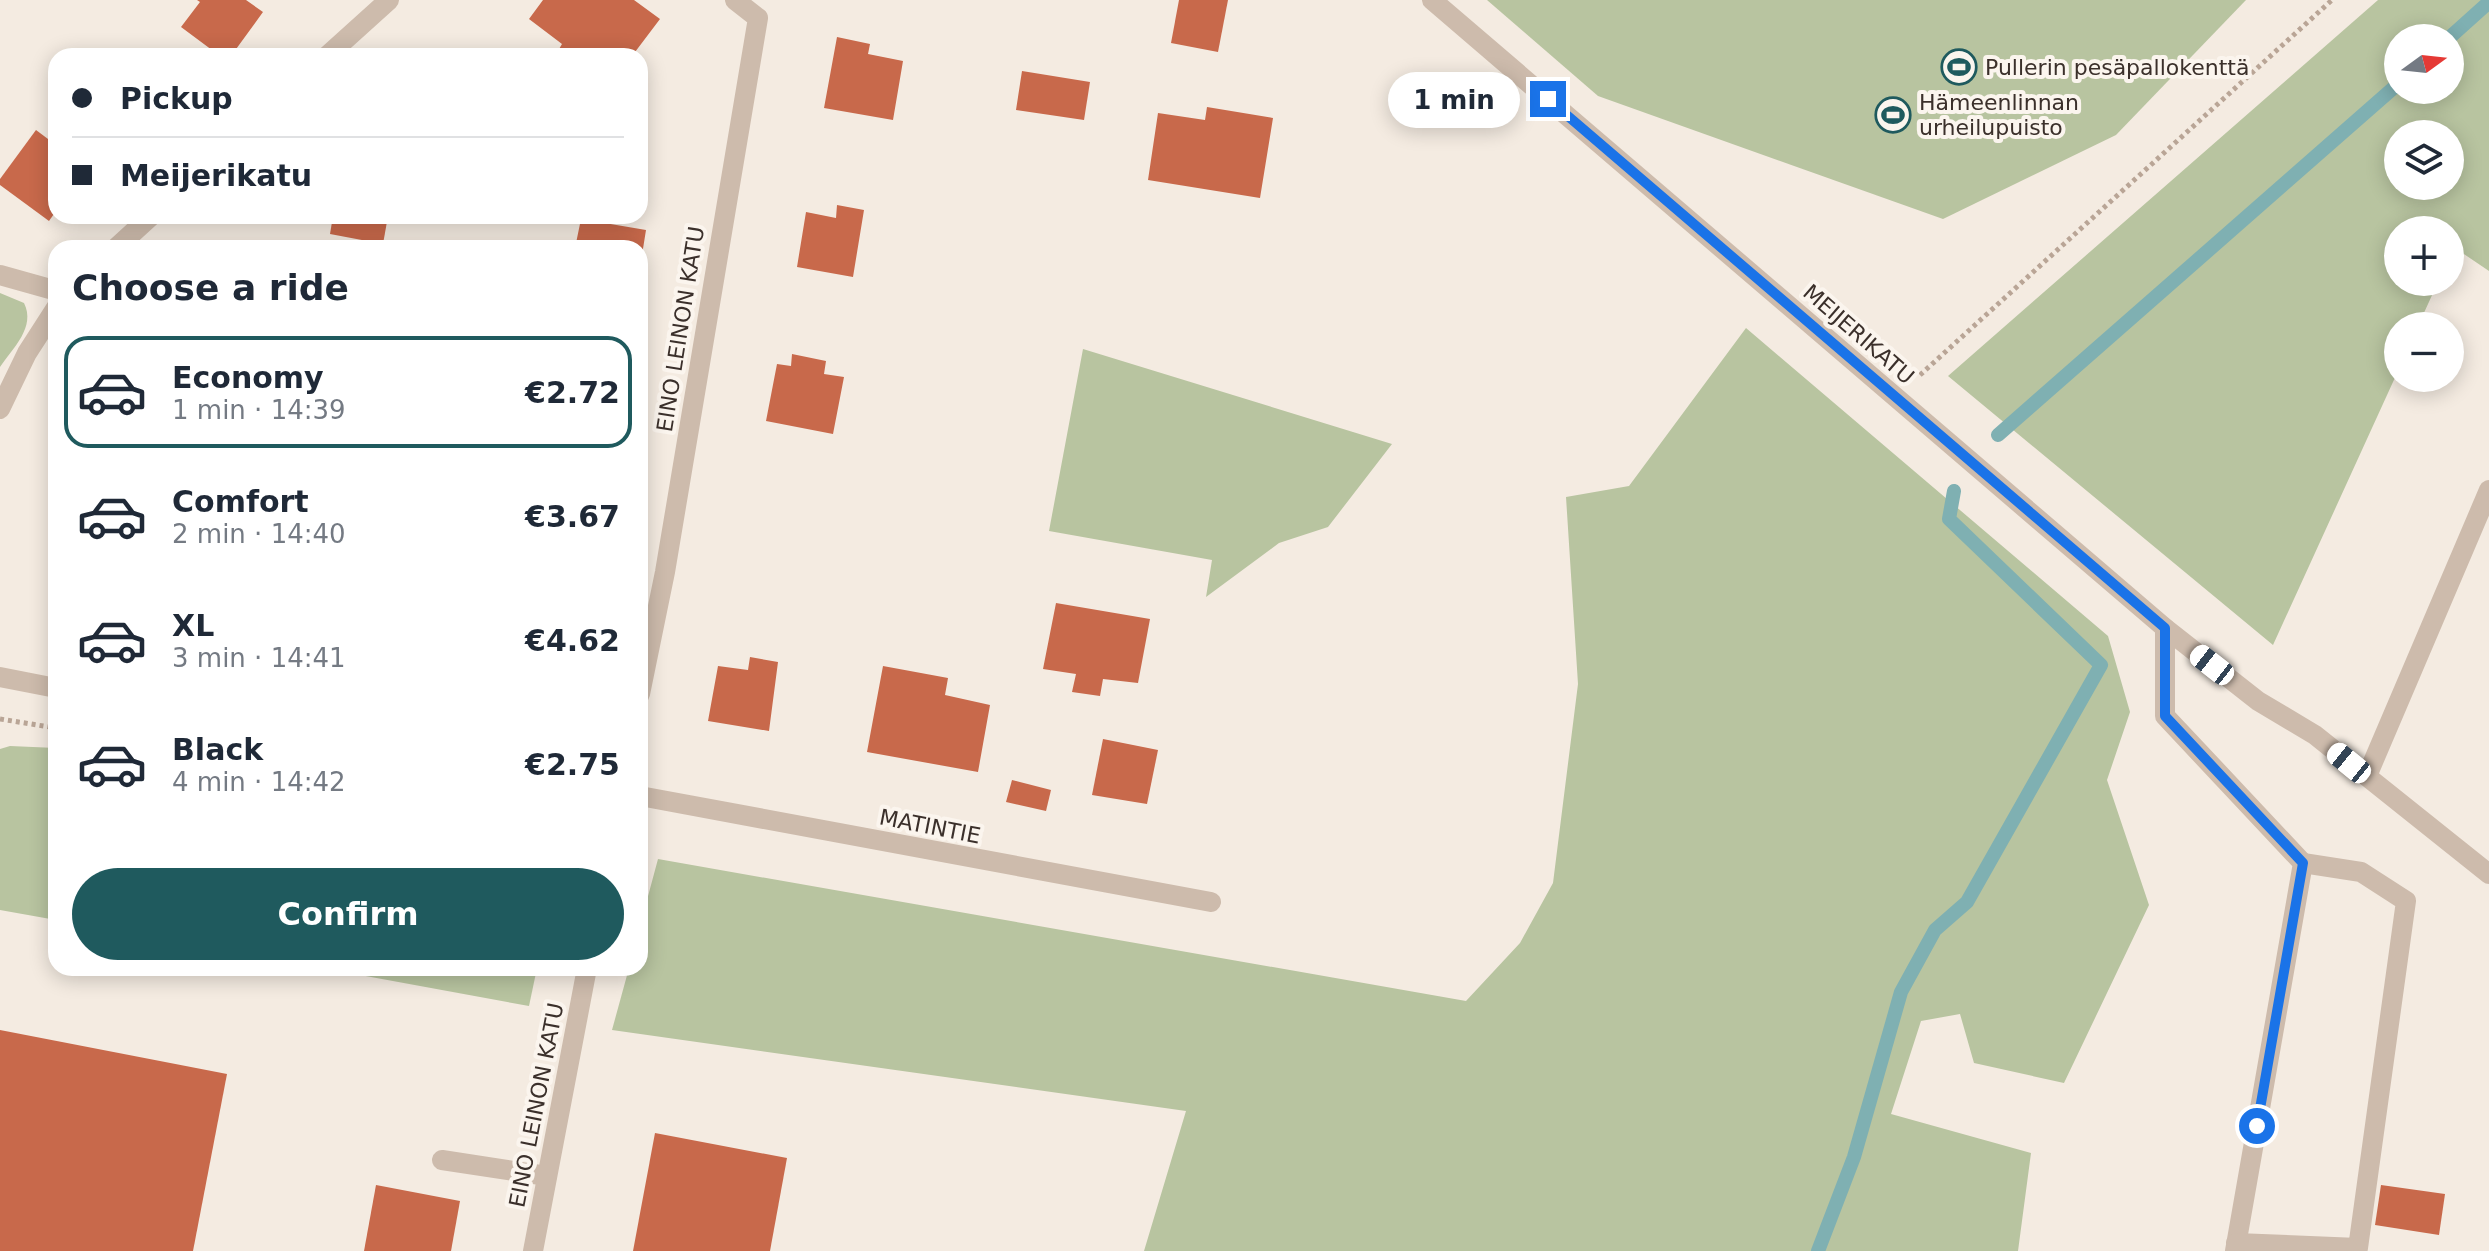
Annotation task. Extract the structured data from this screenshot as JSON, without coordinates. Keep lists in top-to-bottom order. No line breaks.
{"streets":{"street":["EINO LEINON KATU","MEIJERIKATU","MATINTIE"]},"places":{"sports":["Pullerin pesäpallokenttä","Hämeenlinnan urheilupuisto"]},"north":"right","page":{"map_buttons":["+","−"],"banner":["Pickup","Meijerikatu"],"bubble":"1 min","heading":"Choose a ride","list":[{"name":"Economy","note":"1 min · 14:39","value":"€2.72"},{"name":"Comfort","note":"2 min · 14:40","value":"€3.67"},{"name":"XL","note":"3 min · 14:41","value":"€4.62"},{"name":"Black","note":"4 min · 14:42","value":"€2.75"}],"buttons":"Confirm"}}
